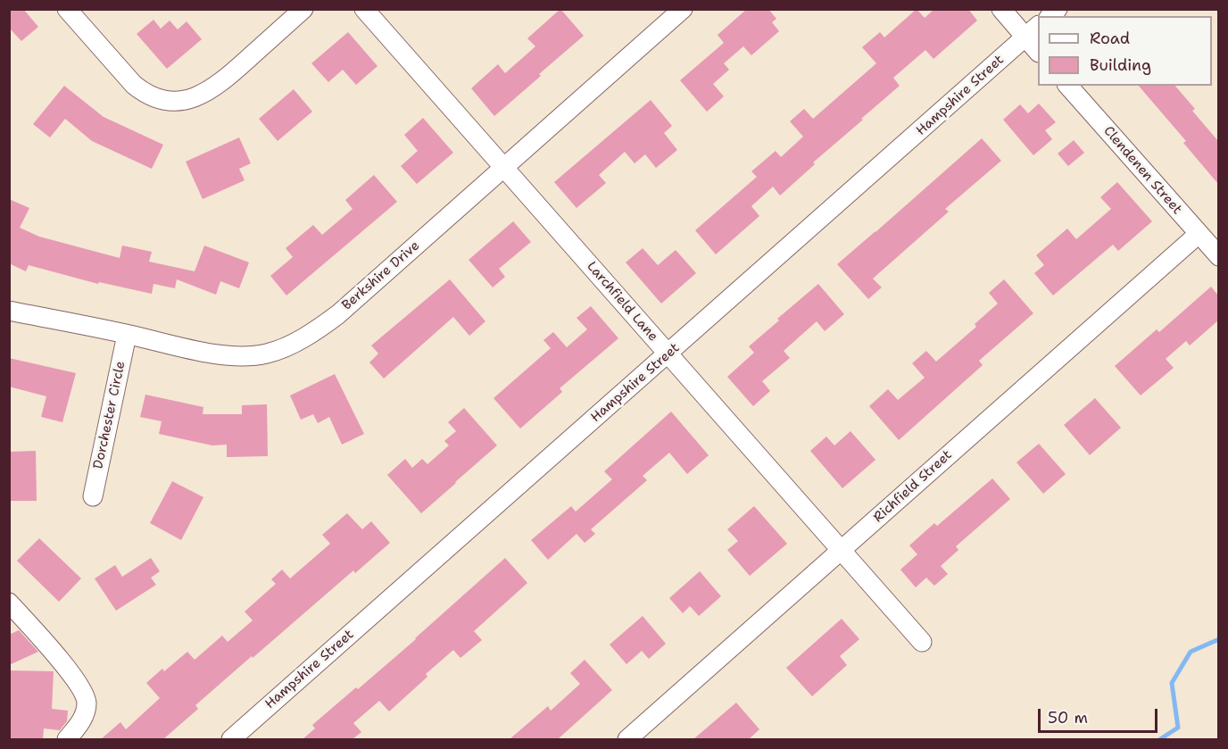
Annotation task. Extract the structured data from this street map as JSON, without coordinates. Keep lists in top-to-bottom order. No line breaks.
{"streets":{"street":["Hampshire Street","Clendenen Street","Berkshire Drive","Larchfield Lane","Dorchester Circle","Richfield Street"]},"crossings":[["Hampshire Street","Larchfield Lane"],["Clendenen Street","Richfield Street"],["Berkshire Drive","Larchfield Lane"],["Berkshire Drive","Dorchester Circle"],["Larchfield Lane","Richfield Street"]],"legend":["Road","Building"],"scale_bar":"50 m"}
